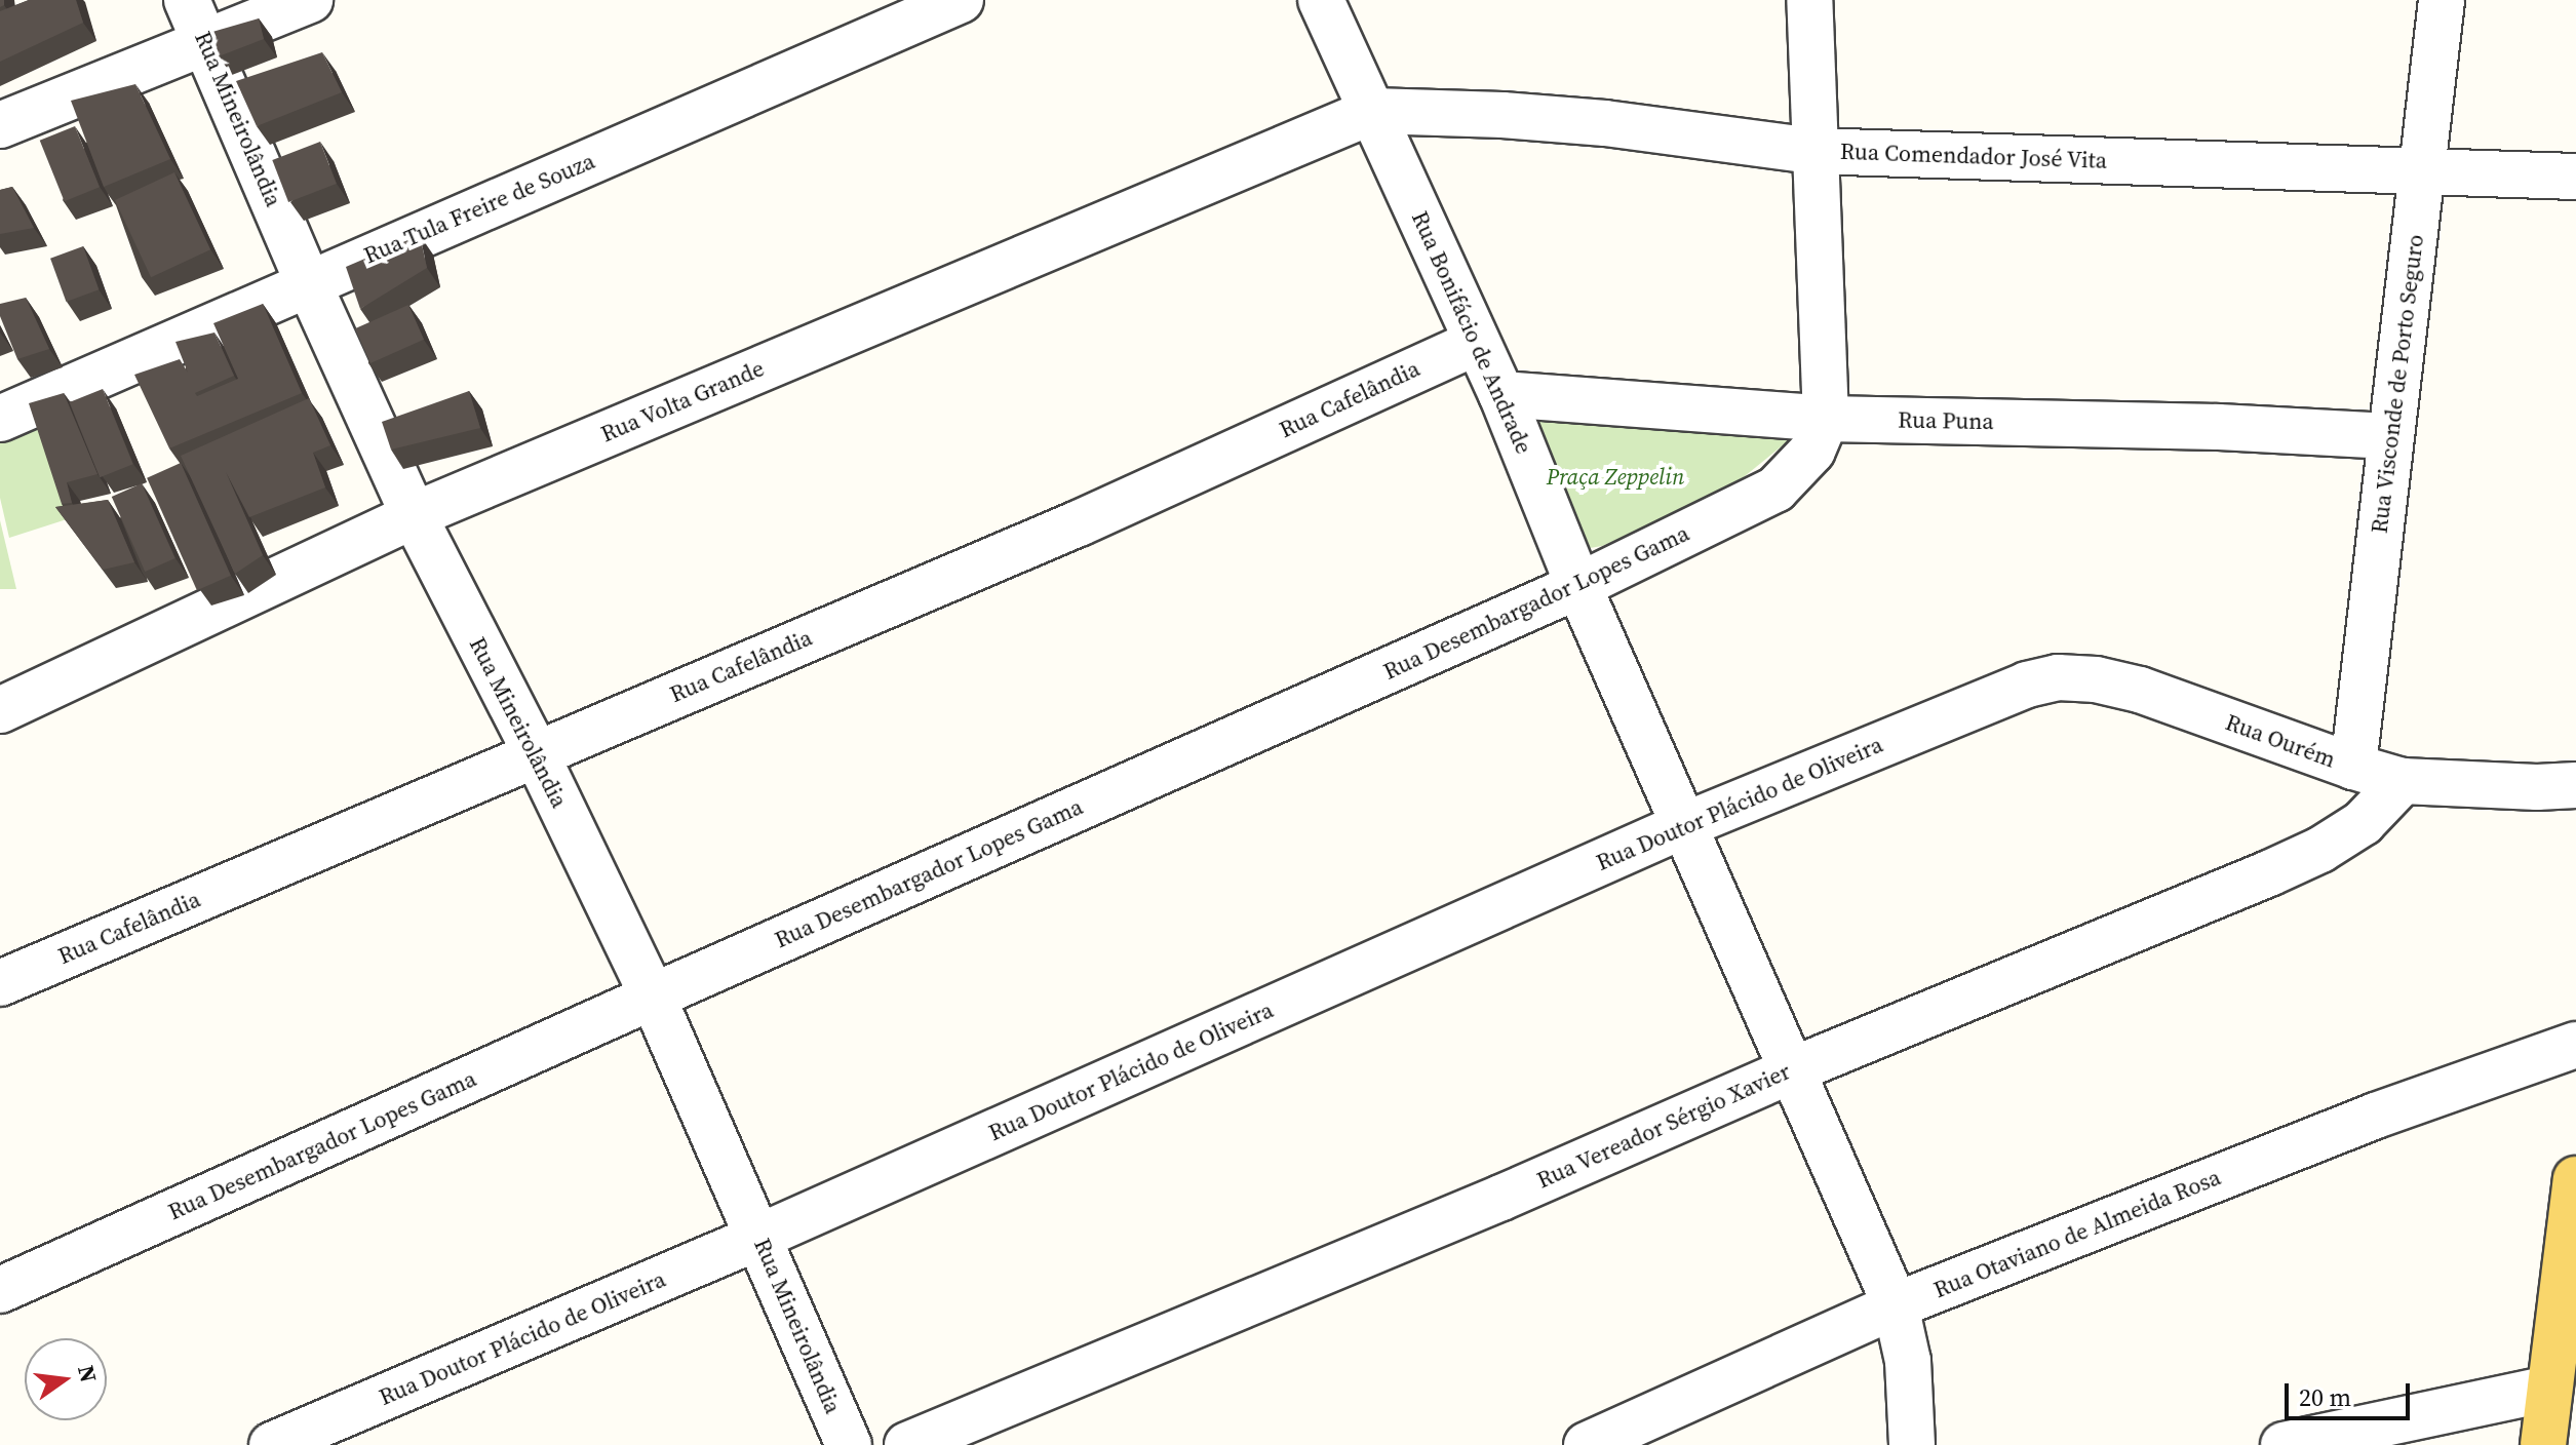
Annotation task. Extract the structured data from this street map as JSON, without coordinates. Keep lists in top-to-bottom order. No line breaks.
{"streets":{"street":["Rua Mineirolândia","Rua Comendador José Vita","Rua Tula Freire de Souza","Rua Bonifácio de Andrade","Rua Visconde de Porto Seguro","Rua Cafelândia","Rua Volta Grande","Rua Puna","Rua Desembargador Lopes Gama","Rua Ourém","Rua Doutor Plácido de Oliveira","Rua Vereador Sérgio Xavier","Rua Otaviano de Almeida Rosa"]},"crossings":[["Rua Mineirolândia","Rua Tula Freire de Souza"],["Rua Mineirolândia","Rua Cafelândia"],["Rua Mineirolândia","Rua Volta Grande"],["Rua Mineirolândia","Rua Desembargador Lopes Gama"],["Rua Mineirolândia","Rua Doutor Plácido de Oliveira"],["Rua Comendador José Vita","Rua Bonifácio de Andrade"],["Rua Comendador José Vita","Rua Visconde de Porto Seguro"],["Rua Comendador José Vita","Rua Volta Grande"],["Rua Bonifácio de Andrade","Rua Cafelândia"],["Rua Bonifácio de Andrade","Rua Volta Grande"],["Rua Bonifácio de Andrade","Rua Puna"],["Rua Bonifácio de Andrade","Rua Desembargador Lopes Gama"],["Rua Bonifácio de Andrade","Rua Doutor Plácido de Oliveira"],["Rua Bonifácio de Andrade","Rua Vereador Sérgio Xavier"],["Rua Bonifácio de Andrade","Rua Otaviano de Almeida Rosa"],["Rua Visconde de Porto Seguro","Rua Puna"],["Rua Visconde de Porto Seguro","Rua Ourém"],["Rua Puna","Rua Desembargador Lopes Gama"],["Rua Ourém","Rua Doutor Plácido de Oliveira"],["Rua Ourém","Rua Vereador Sérgio Xavier"]],"parks":["Praça Zeppelin"],"scale_bar":"20 m","north":"right"}
